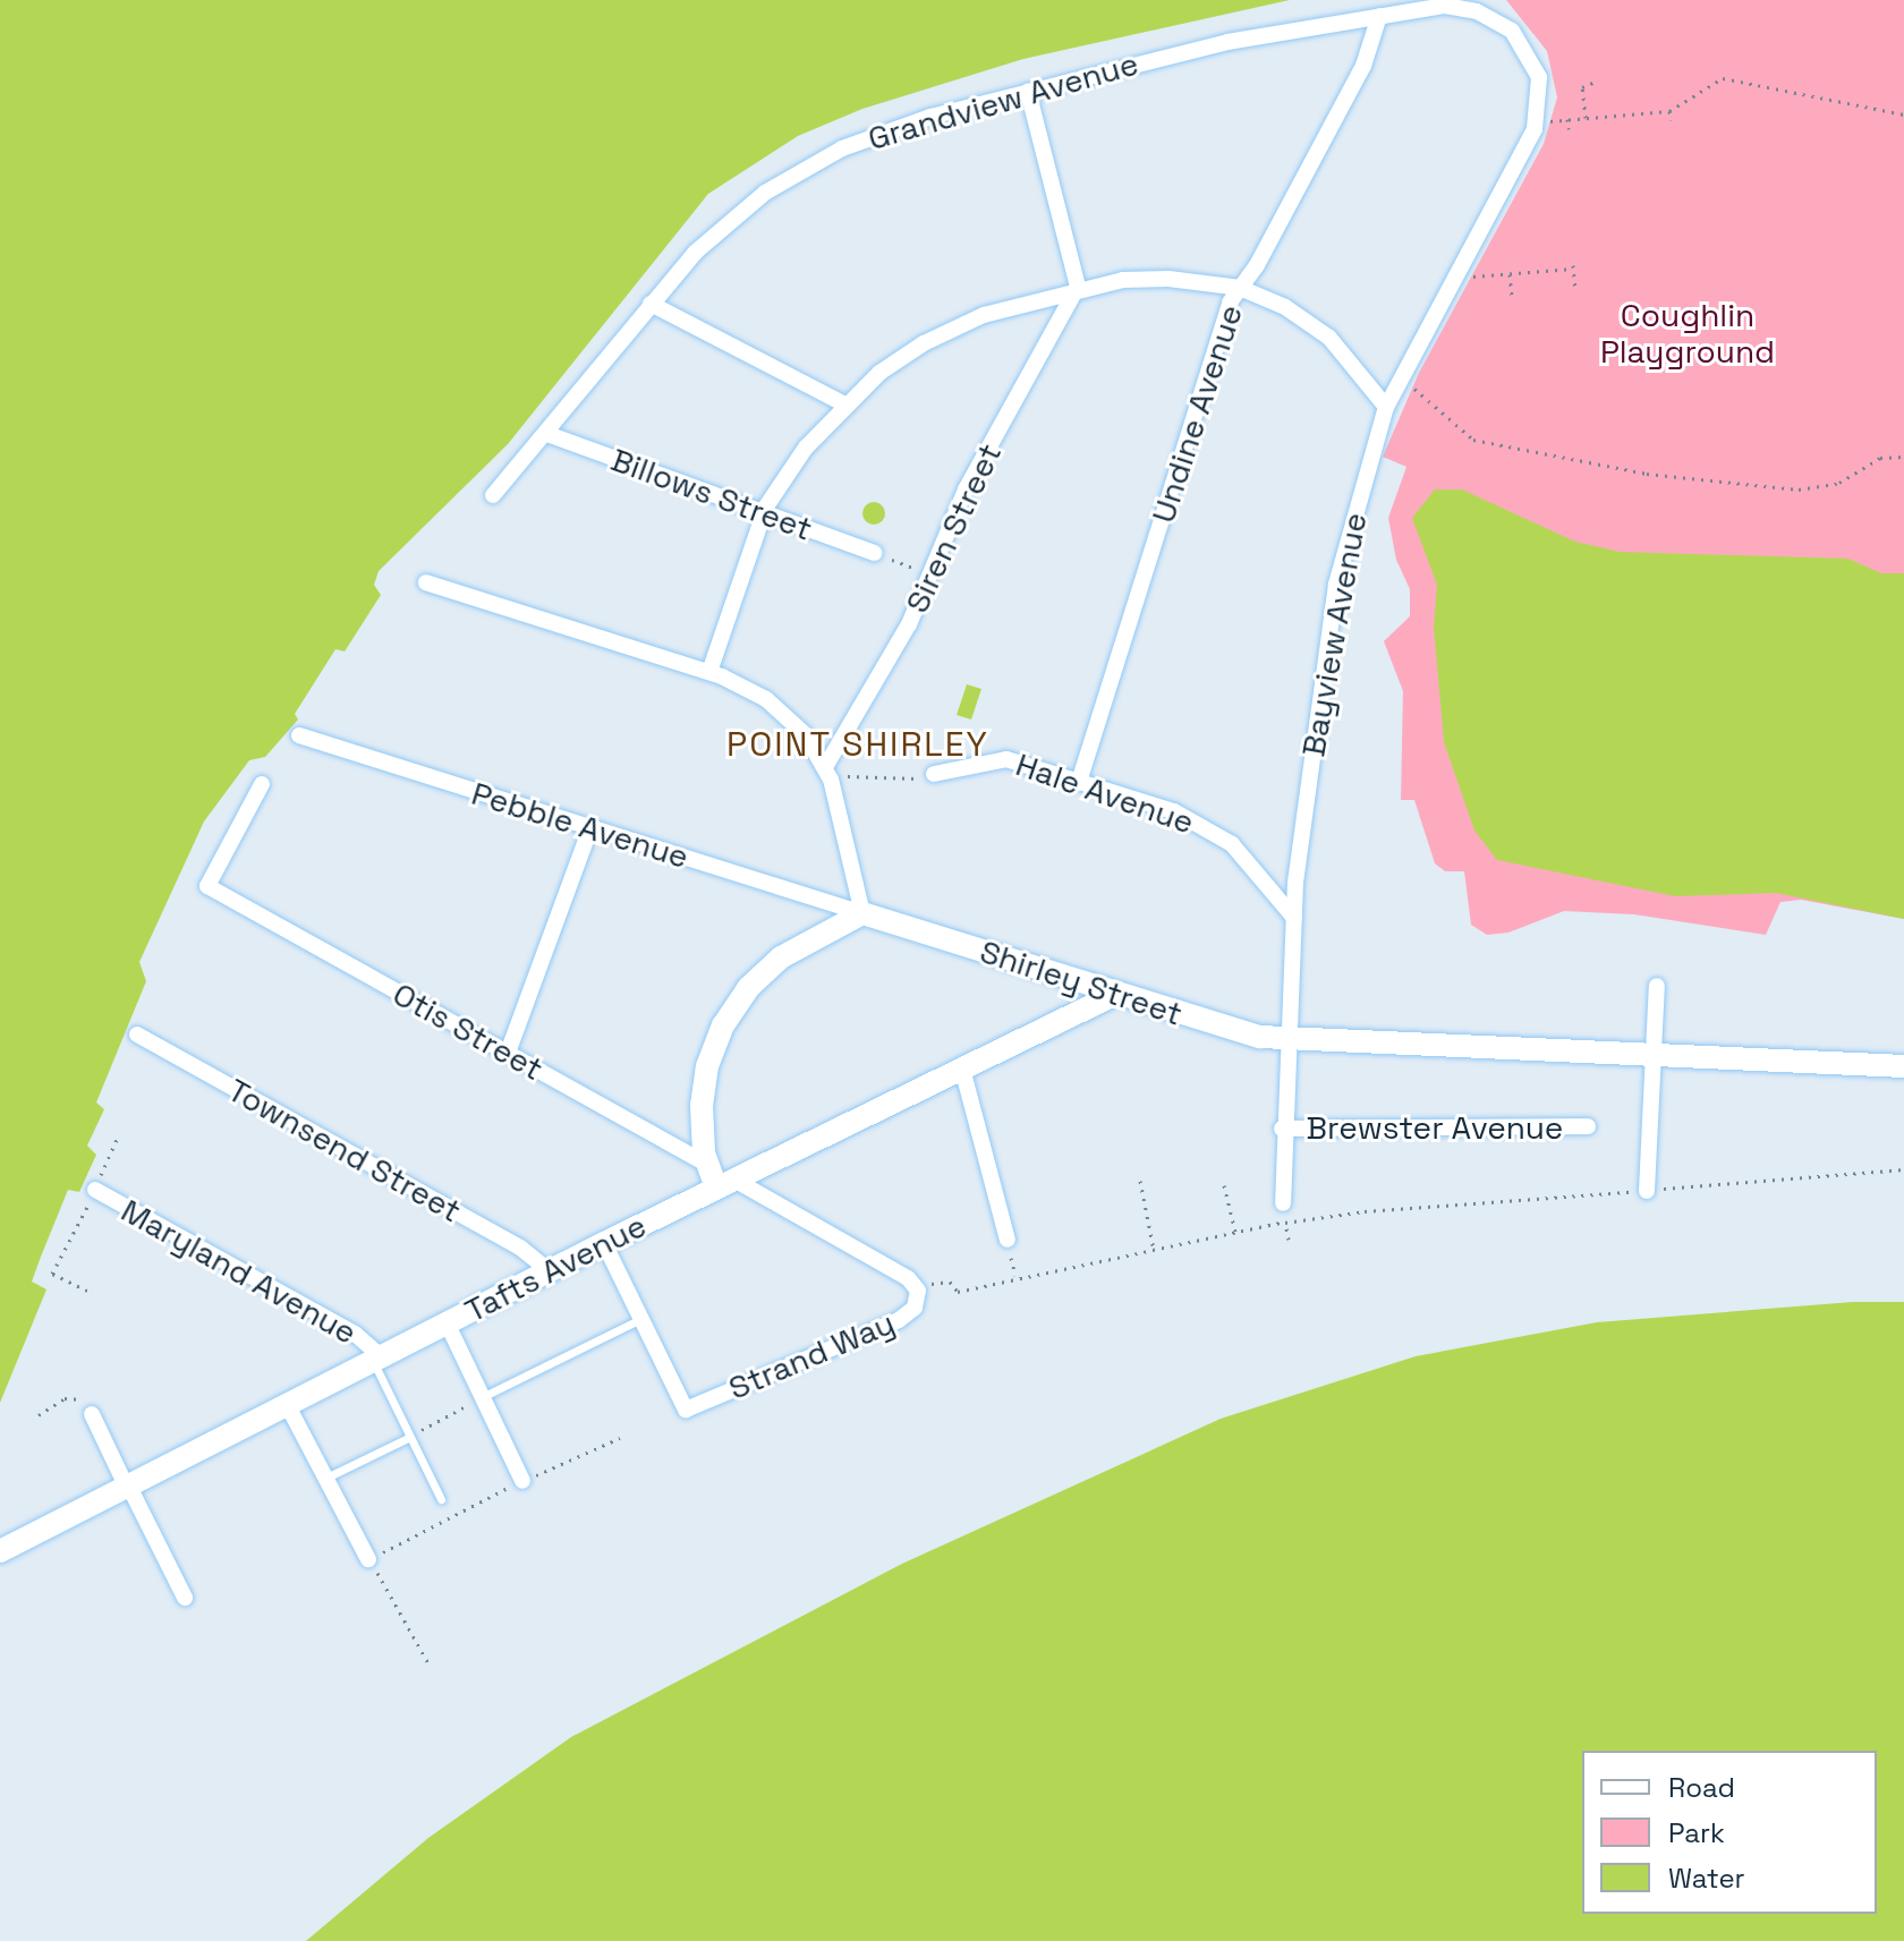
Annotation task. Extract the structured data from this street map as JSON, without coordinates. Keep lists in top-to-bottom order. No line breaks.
{"streets":{"main road":["Shirley Street","Tafts Avenue"],"street":["Grandview Avenue","Undine Avenue","Billows Street","Siren Street","Bayview Avenue","Hale Avenue","Pebble Avenue","Otis Street","Brewster Avenue","Townsend Street","Maryland Avenue","Strand Way"]},"crossings":[["Grandview Avenue","Undine Avenue"],["Grandview Avenue","Billows Street"],["Grandview Avenue","Bayview Avenue"],["Undine Avenue","Hale Avenue"],["Bayview Avenue","Hale Avenue"],["Bayview Avenue","Shirley Street"],["Bayview Avenue","Brewster Avenue"],["Pebble Avenue","Shirley Street"],["Shirley Street","Tafts Avenue"],["Townsend Street","Tafts Avenue"],["Tafts Avenue","Maryland Avenue"],["Tafts Avenue","Strand Way"]],"districts":["POINT SHIRLEY"],"parks":["Coughlin Playground"],"legend":["Road","Park","Water"]}
